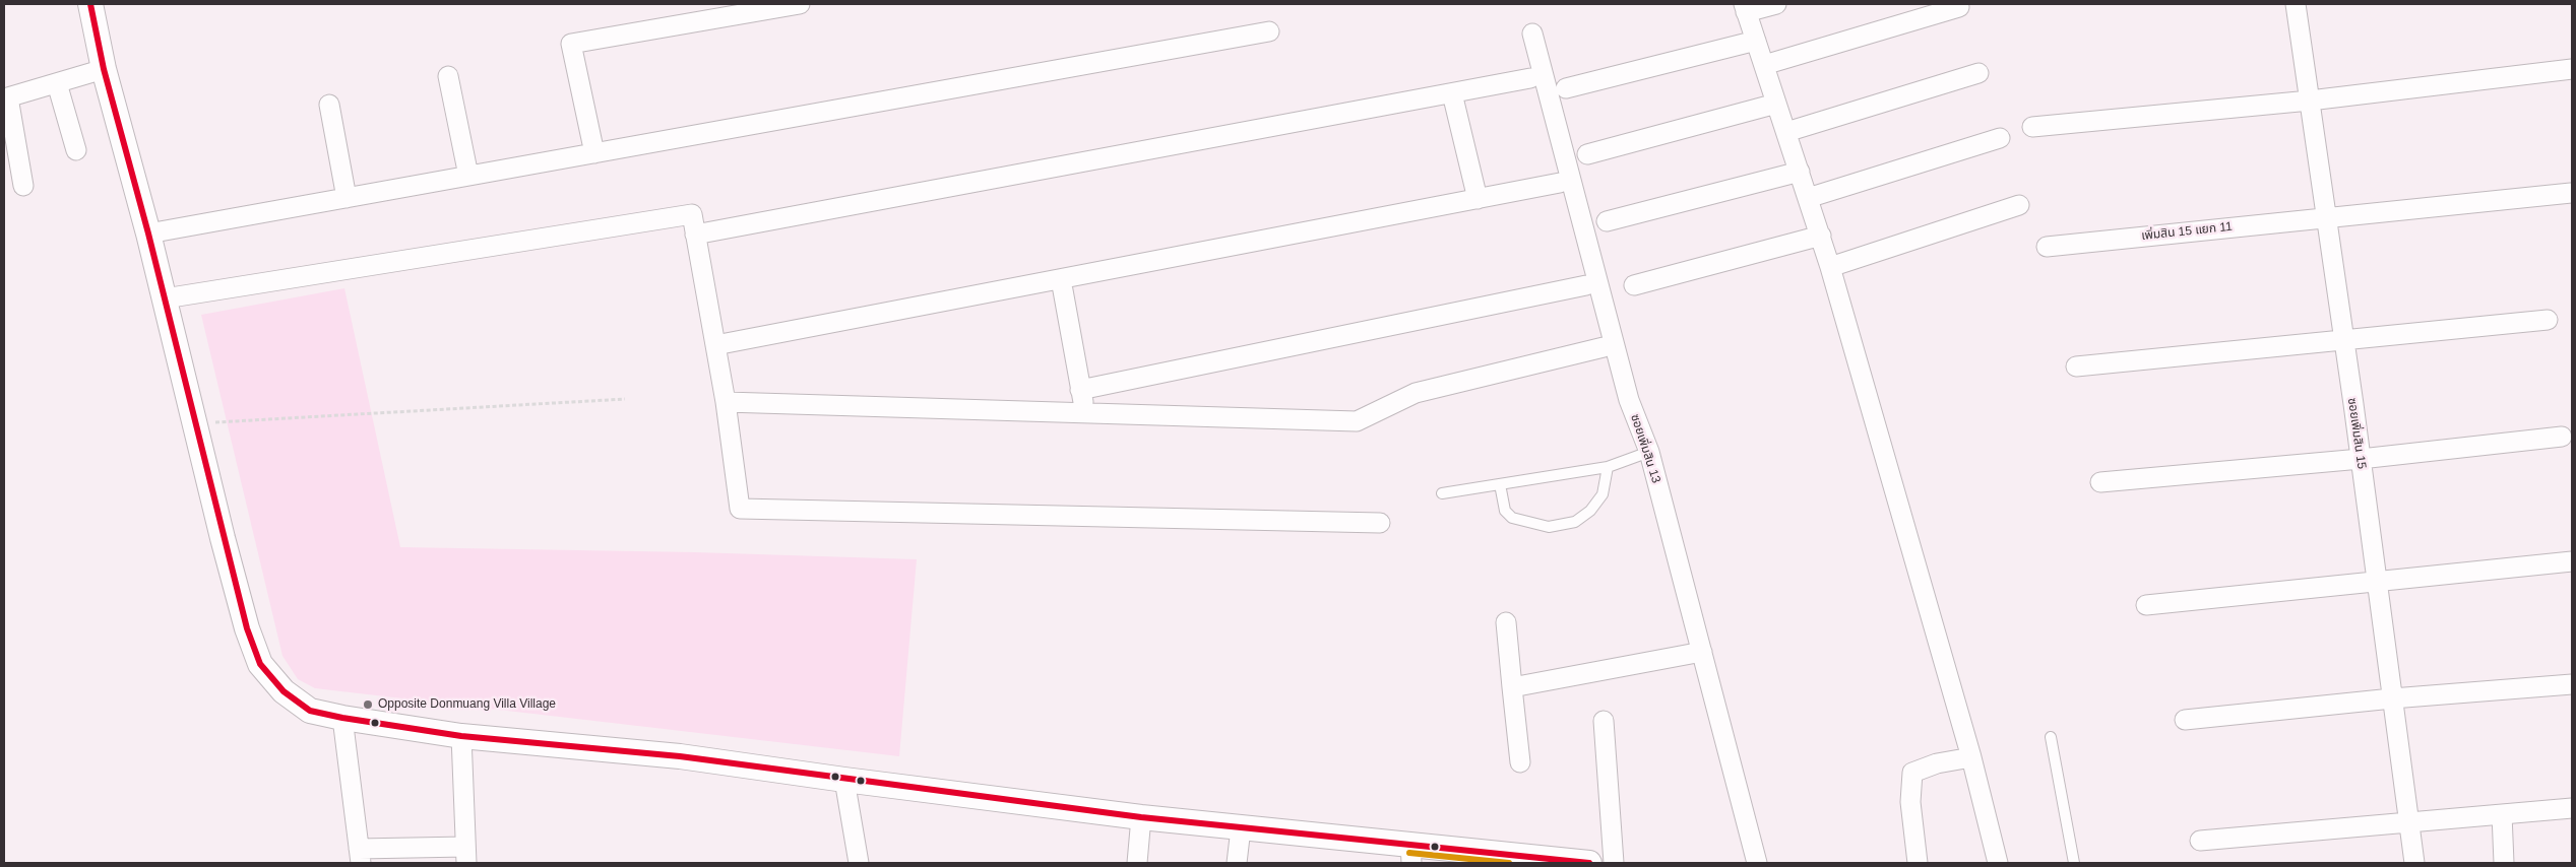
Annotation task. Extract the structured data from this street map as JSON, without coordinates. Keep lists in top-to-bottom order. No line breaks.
{"streets":{"street":["เพิ่มสิน 15 แยก 11","ซอยเพิ่มสิน 15","ซอยเพิ่มสิน 13"]},"crossings":[["เพิ่มสิน 15 แยก 11","ซอยเพิ่มสิน 15"]],"places":["Opposite Donmuang Villa Village"]}
